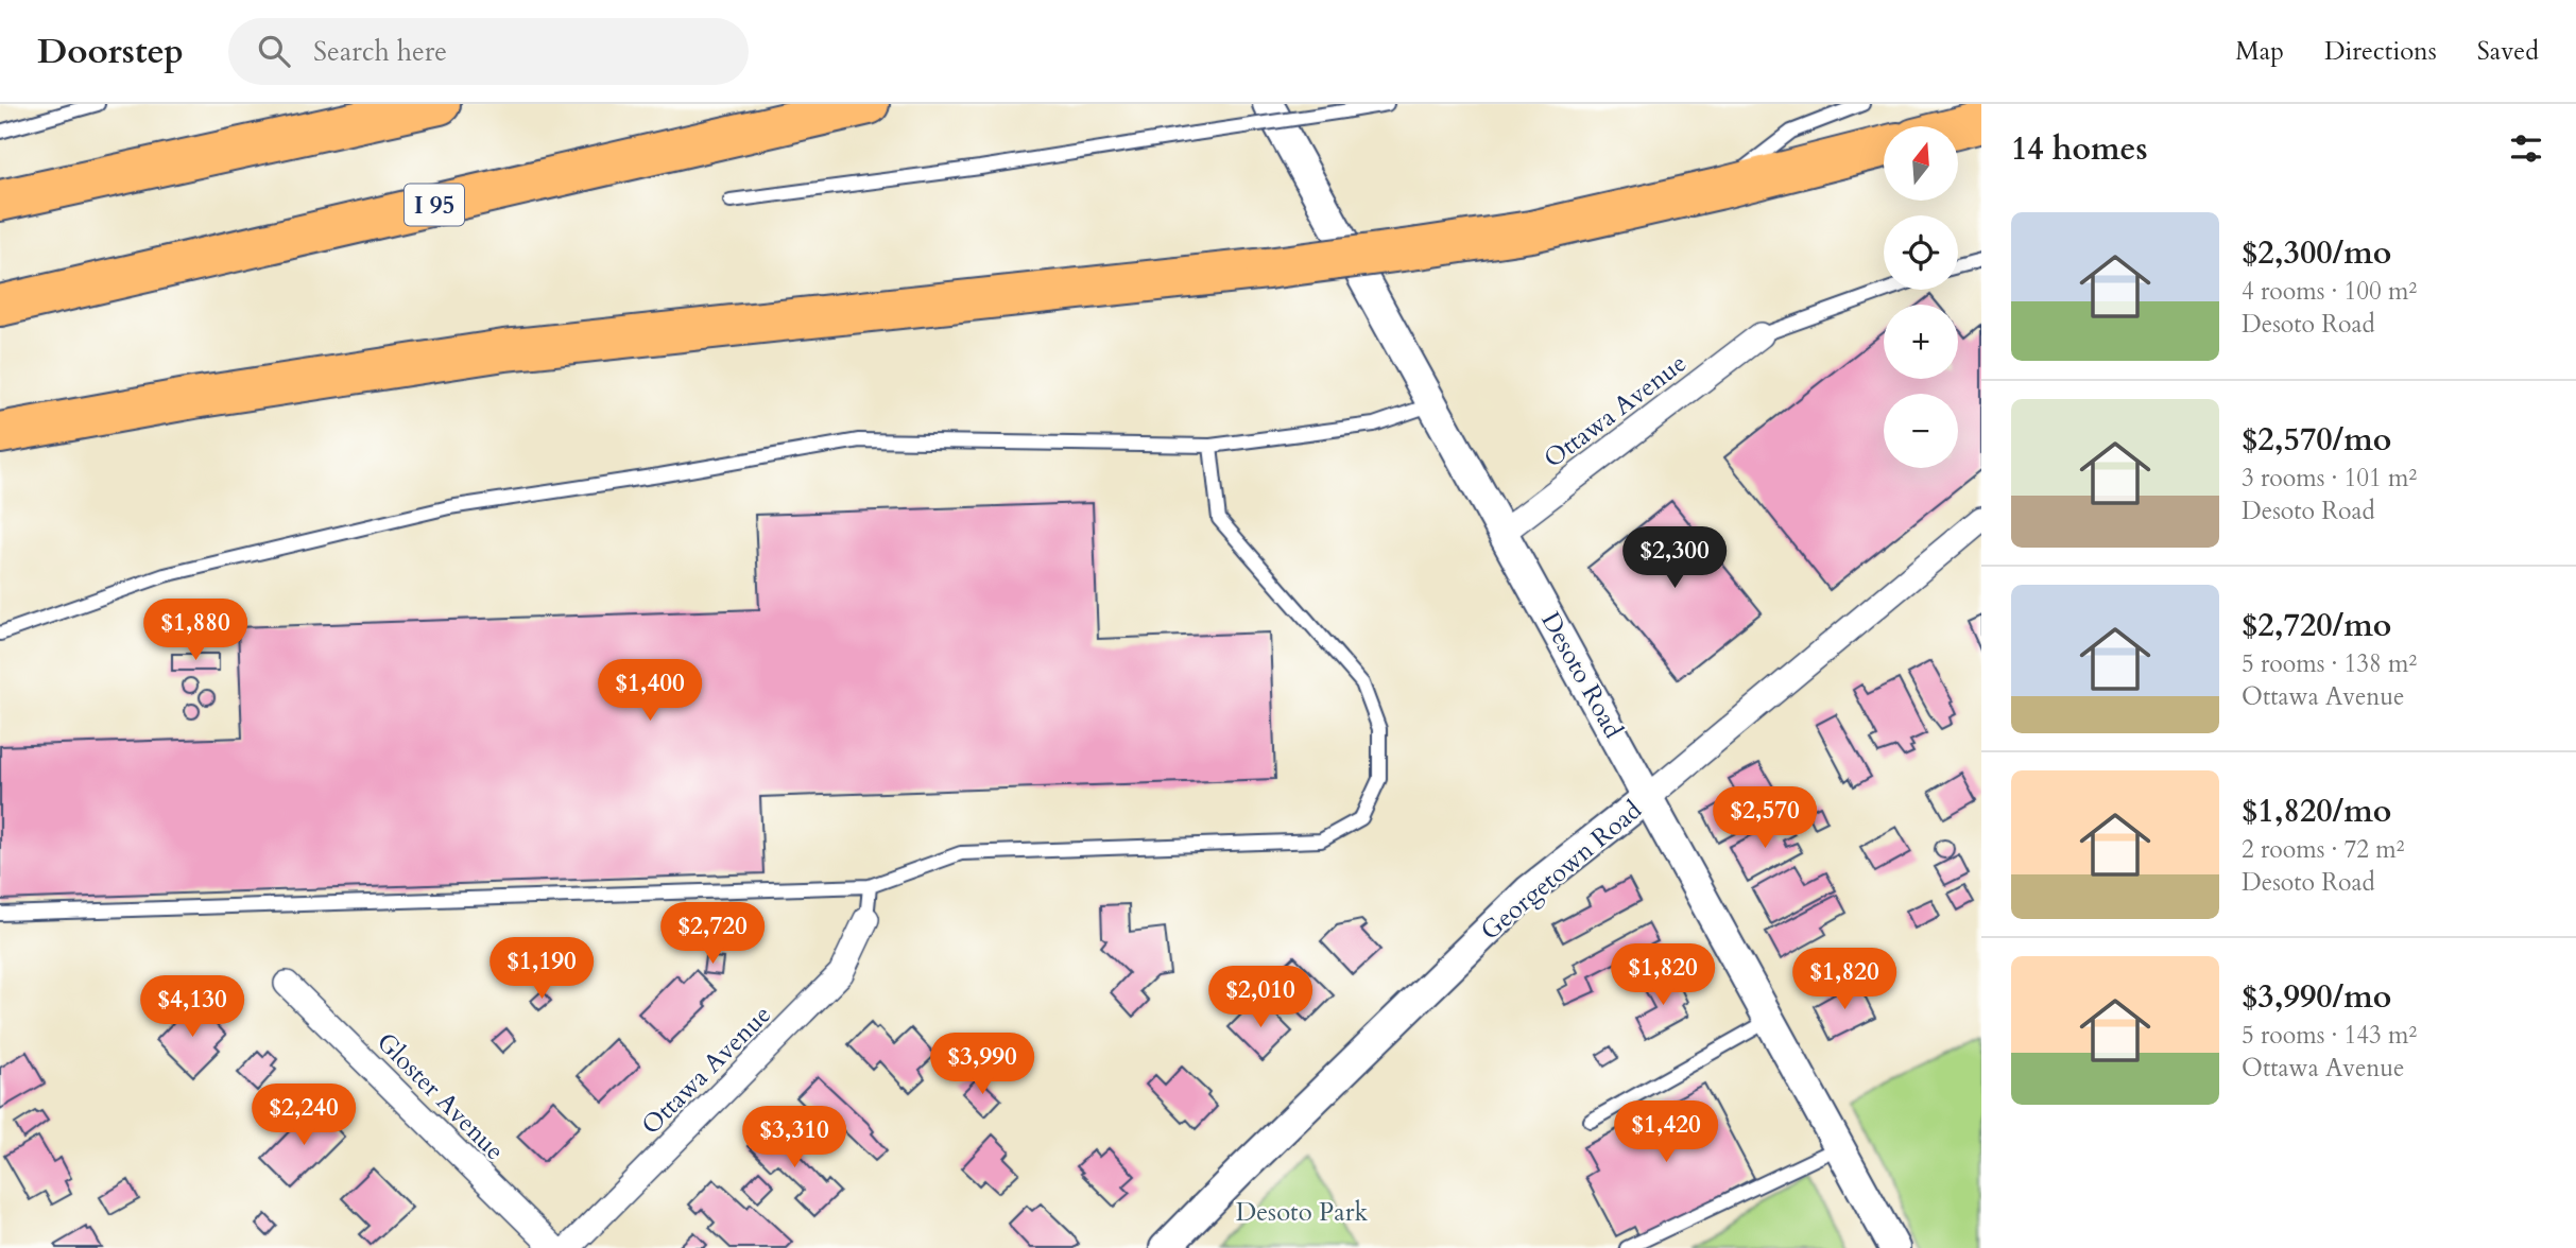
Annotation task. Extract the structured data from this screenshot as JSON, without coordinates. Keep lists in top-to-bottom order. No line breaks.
{"streets":{"highway":["I 95"],"street":["Ottawa Avenue","Desoto Road","Georgetown Road","Gloster Avenue"]},"crossings":[["Ottawa Avenue","Desoto Road"],["Desoto Road","Georgetown Road"]],"parks":["Desoto Park"],"north":"top","page":{"header":"Doorstep","search":"Search here","nav":["Map","Directions","Saved"],"heading":"14 homes","map_buttons":["+","−"],"list":[{"name":"$2,300/mo","note":"4 rooms · 100 m² · Desoto Road"},{"name":"$2,570/mo","note":"3 rooms · 101 m² · Desoto Road"},{"name":"$2,720/mo","note":"5 rooms · 138 m² · Ottawa Avenue"},{"name":"$1,820/mo","note":"2 rooms · 72 m² · Desoto Road"},{"name":"$3,990/mo","note":"5 rooms · 143 m² · Ottawa Avenue"}],"price":["$2,300","$1,880","$1,400","$2,570","$2,720","$1,190","$1,820","$1,820","$2,010","$4,130","$3,990","$2,240","$1,420","$3,310"]}}
